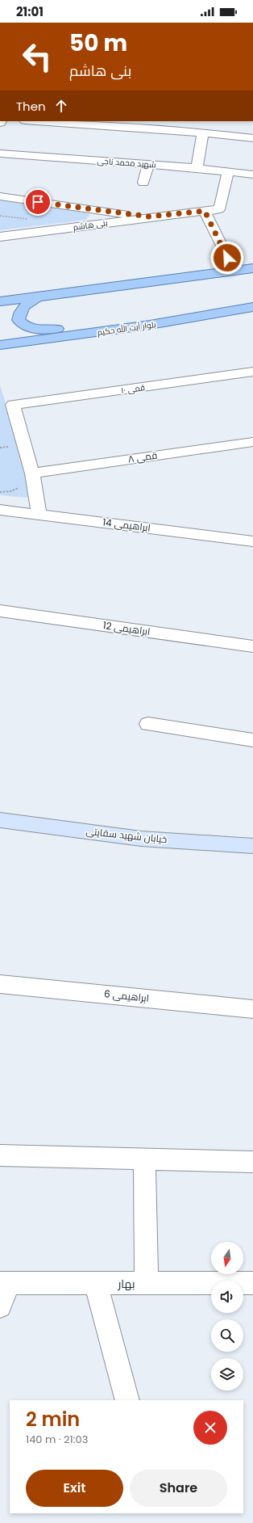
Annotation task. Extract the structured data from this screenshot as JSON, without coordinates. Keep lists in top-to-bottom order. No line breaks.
{"streets":{"main road":["بلوار آیت الله حکیم","خیابان شهید سقایتی"],"street":["شهید محمد ناجی","بنی هاشم","قمی ۱۰","قمی ۸","ابراهیمی 14","ابراهیمی 12","ابراهیمی 6","بهار"]},"crossings":[["شهید محمد ناجی","بنی هاشم"],["قمی ۱۰","قمی ۸"]],"north":"bottom","page":{"status":"21:01","turn":["50 m","بنی هاشم"],"then":"Then","heading":["2 min","140 m · 21:03"],"buttons":["Exit","Share"]}}
